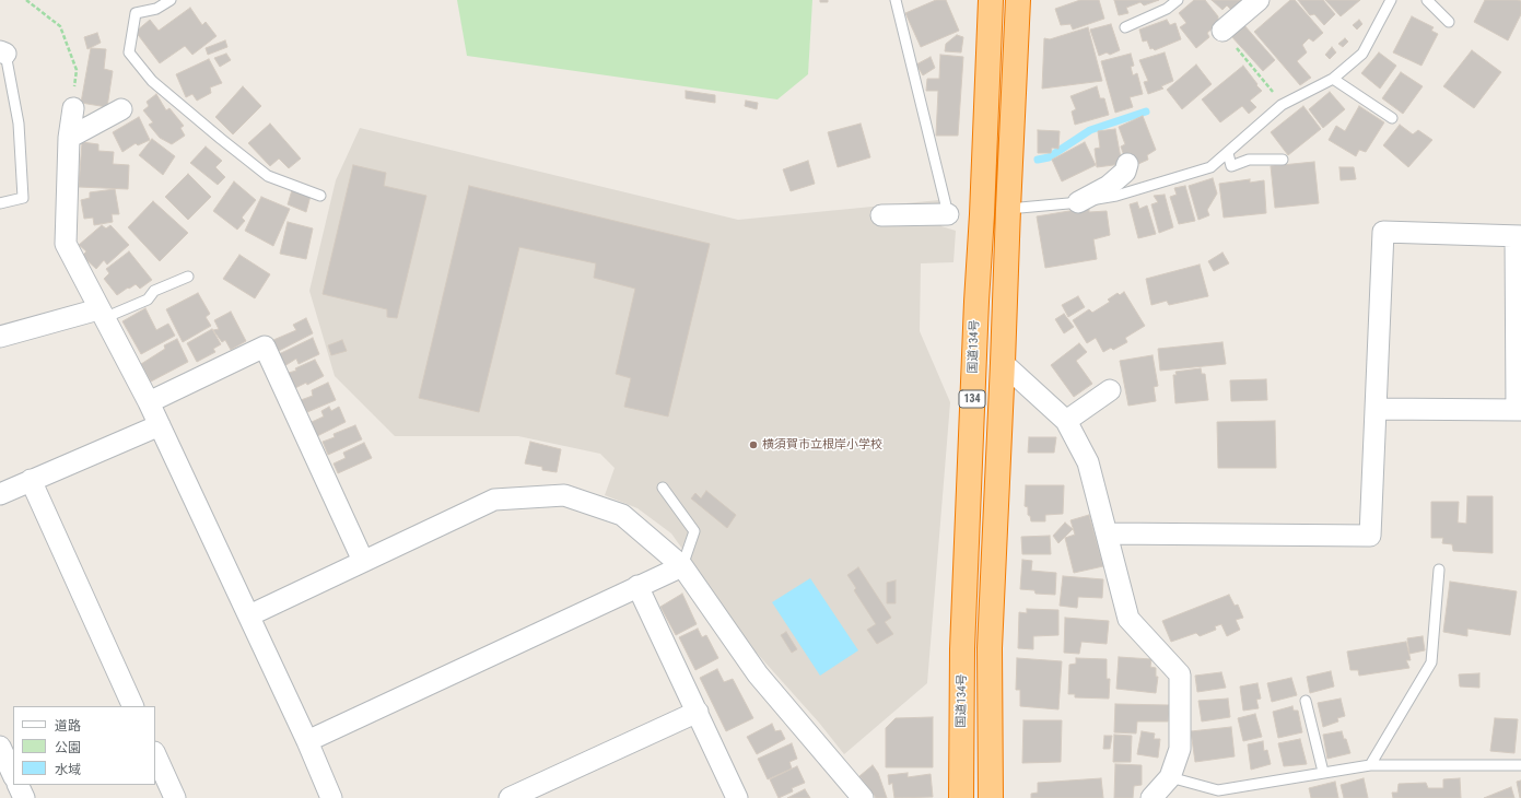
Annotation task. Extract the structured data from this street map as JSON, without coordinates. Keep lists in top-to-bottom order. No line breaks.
{"streets":{"highway":["国道134号","134"]},"places":["横須賀市立根岸小学校"],"legend":["道路","公園","水域"]}
